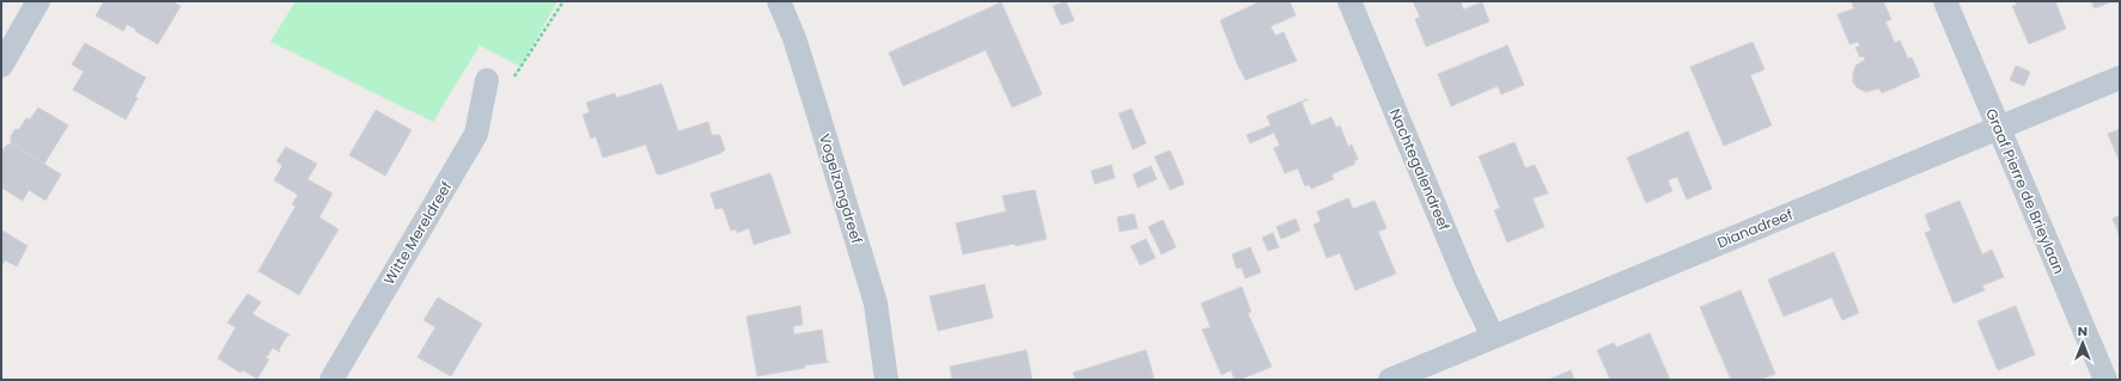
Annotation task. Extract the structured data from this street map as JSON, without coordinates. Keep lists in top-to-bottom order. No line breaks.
{"streets":{"street":["Nachtegalendreef","Vogelzangdreef","Graaf Pierre de Brieylaan","Dianadreef","Witte Mereldreef"]},"crossings":[["Nachtegalendreef","Dianadreef"],["Graaf Pierre de Brieylaan","Dianadreef"]],"north":"top"}
